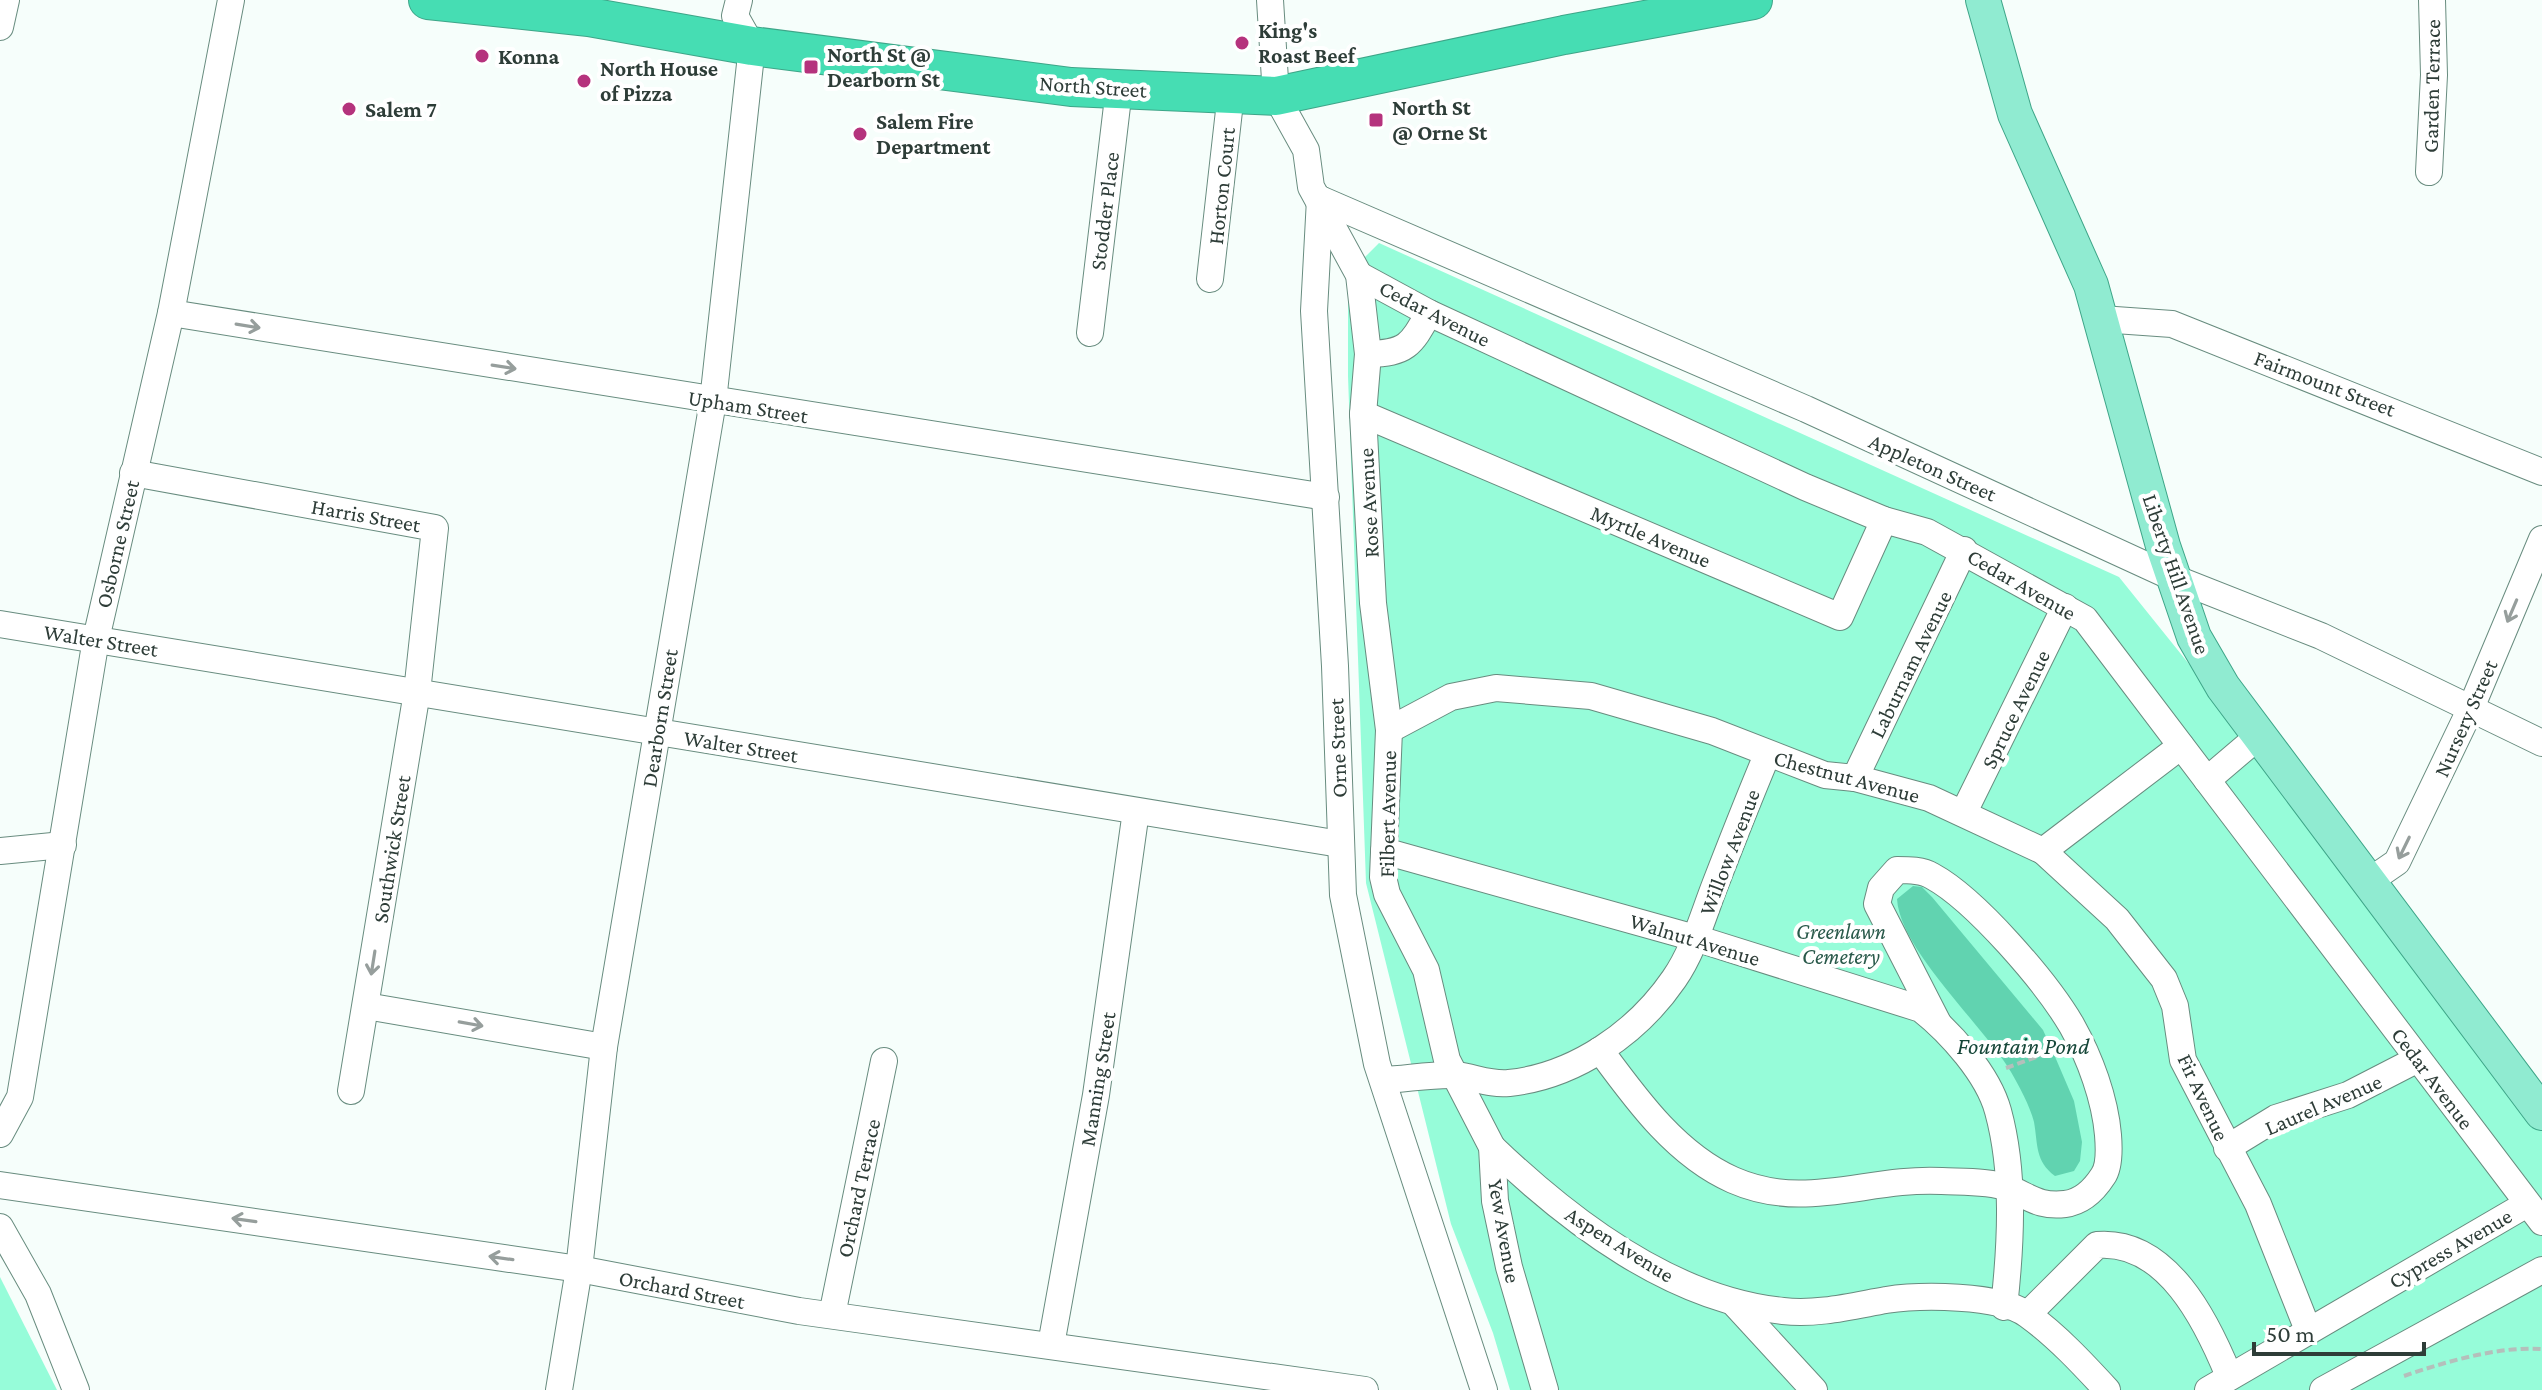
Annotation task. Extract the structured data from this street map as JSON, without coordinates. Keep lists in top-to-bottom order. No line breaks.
{"streets":{"highway":["North Street"],"main road":["Liberty Hill Avenue"],"street":["Garden Terrace","Horton Court","Stodder Place","Cedar Avenue","Fairmount Street","Upham Street","Appleton Street","Rose Avenue","Harris Street","Myrtle Avenue","Osborne Street","Walter Street","Laburnam Avenue","Spruce Avenue","Dearborn Street","Nursery Street","Orne Street","Chestnut Avenue","Filbert Avenue","Southwick Street","Willow Avenue","Walnut Avenue","Manning Street","Fir Avenue","Laurel Avenue","Orchard Terrace","Yew Avenue","Aspen Avenue","Cypress Avenue","Orchard Street"]},"crossings":[["North Street","Horton Court"],["North Street","Stodder Place"],["North Street","Dearborn Street"],["North Street","Orne Street"],["Cedar Avenue","Rose Avenue"],["Cedar Avenue","Myrtle Avenue"],["Cedar Avenue","Laburnam Avenue"],["Cedar Avenue","Spruce Avenue"],["Cedar Avenue","Laurel Avenue"],["Cedar Avenue","Cypress Avenue"],["Fairmount Street","Liberty Hill Avenue"],["Upham Street","Osborne Street"],["Upham Street","Dearborn Street"],["Upham Street","Orne Street"],["Appleton Street","Liberty Hill Avenue"],["Appleton Street","Nursery Street"],["Appleton Street","Orne Street"],["Rose Avenue","Myrtle Avenue"],["Rose Avenue","Chestnut Avenue"],["Rose Avenue","Filbert Avenue"],["Harris Street","Osborne Street"],["Harris Street","Walter Street"],["Harris Street","Southwick Street"],["Osborne Street","Walter Street"],["Liberty Hill Avenue","Nursery Street"],["Walter Street","Dearborn Street"],["Walter Street","Orne Street"],["Walter Street","Southwick Street"],["Walter Street","Manning Street"],["Laburnam Avenue","Chestnut Avenue"],["Spruce Avenue","Chestnut Avenue"],["Dearborn Street","Orchard Street"],["Orne Street","Willow Avenue"],["Chestnut Avenue","Filbert Avenue"],["Chestnut Avenue","Willow Avenue"],["Chestnut Avenue","Fir Avenue"],["Filbert Avenue","Willow Avenue"],["Filbert Avenue","Walnut Avenue"],["Filbert Avenue","Yew Avenue"],["Willow Avenue","Walnut Avenue"],["Willow Avenue","Yew Avenue"],["Walnut Avenue","Aspen Avenue"],["Manning Street","Orchard Street"],["Fir Avenue","Laurel Avenue"],["Fir Avenue","Cypress Avenue"],["Orchard Terrace","Orchard Street"],["Yew Avenue","Aspen Avenue"]],"one_way":["Upham Street","Nursery Street","Southwick Street"],"water":["Fountain Pond"],"parks":["Greenlawn Cemetery"],"places":{"other":["King's Roast Beef","Konna","North House of Pizza","Salem 7","Salem Fire Department"],"transit":["North St @ Dearborn St","North St @ Orne St"]},"scale_bar":"50 m"}
